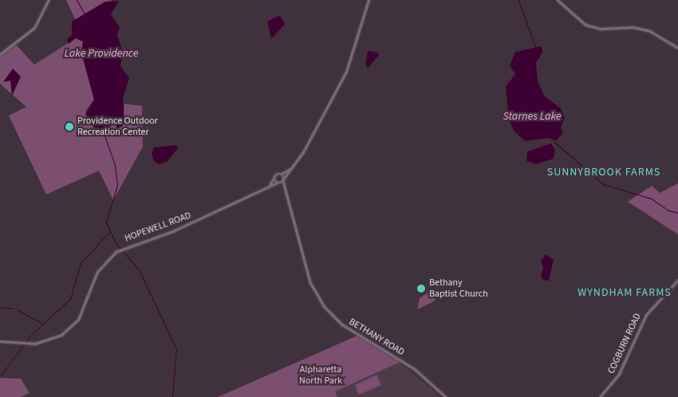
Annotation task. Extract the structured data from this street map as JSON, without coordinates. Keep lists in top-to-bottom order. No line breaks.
{"streets":{"street":["HOPEWELL ROAD","BETHANY ROAD","COGBURN ROAD"]},"crossings":[["HOPEWELL ROAD","BETHANY ROAD"]],"districts":["SUNNYBROOK FARMS","WYNDHAM FARMS"],"water":["Lake Providence","Starnes Lake"],"parks":["Alpharetta North Park"],"places":["Providence Outdoor Recreation Center","Bethany Baptist Church"]}
